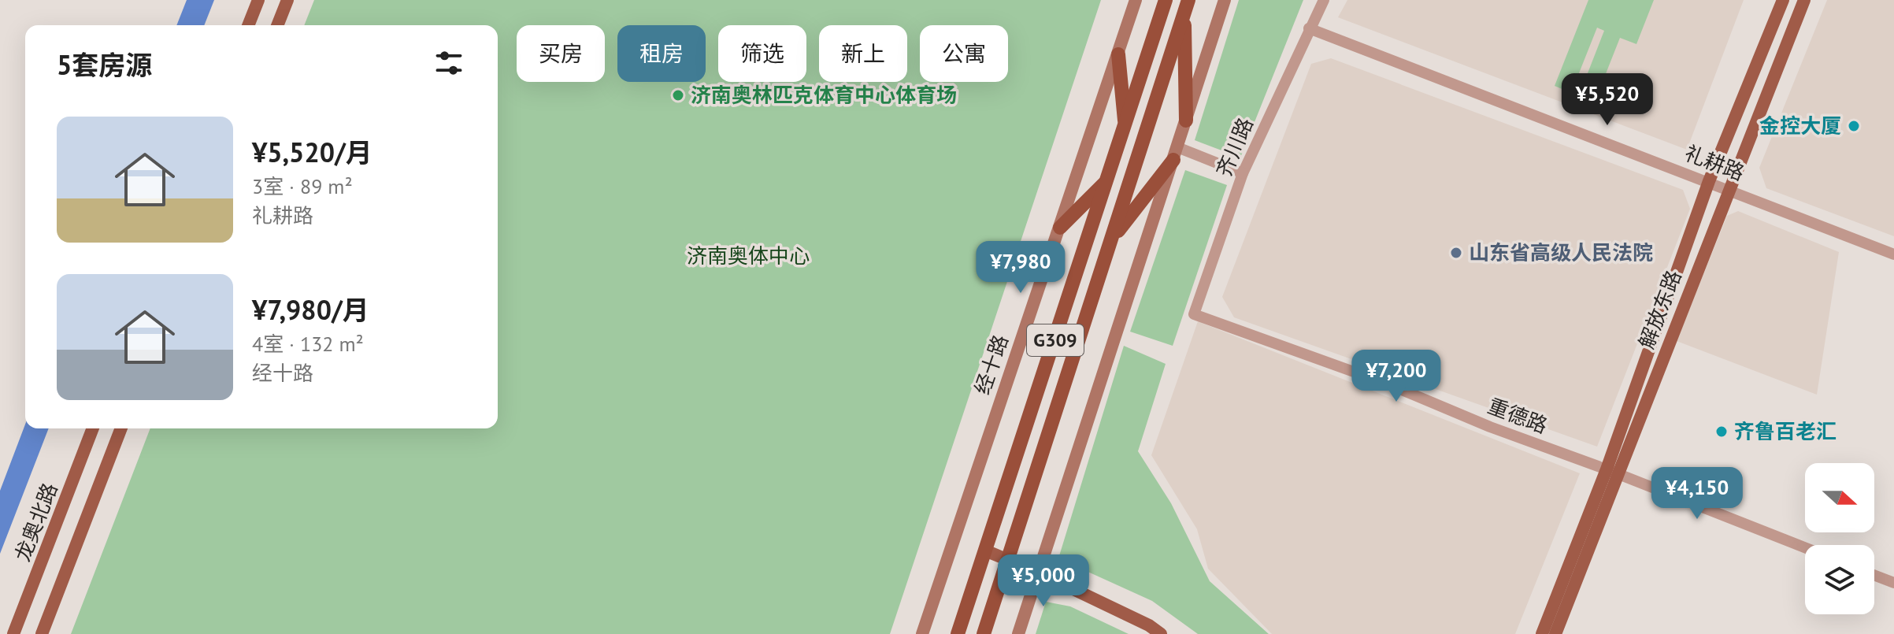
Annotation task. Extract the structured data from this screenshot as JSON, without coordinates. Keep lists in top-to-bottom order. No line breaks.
{"streets":{"highway":["G309"],"main road":["解放东路","经十路","龙奥北路"],"street":["齐川路","礼耕路","重德路"]},"crossings":[["齐川路","礼耕路"],["齐川路","重德路"],["礼耕路","解放东路"],["解放东路","重德路"]],"parks":["济南奥体中心"],"places":["济南奥林匹克体育中心体育场","金控大厦","山东省高级人民法院","齐鲁百老汇"],"north":"right","page":{"chip":["买房","租房","筛选","新上","公寓"],"heading":"5套房源","price":["¥5,520","¥7,980","¥7,200","¥4,150","¥5,000"],"list":[{"name":"¥5,520/月","note":"3室 · 89 m² · 礼耕路"},{"name":"¥7,980/月","note":"4室 · 132 m² · 经十路"}]}}
